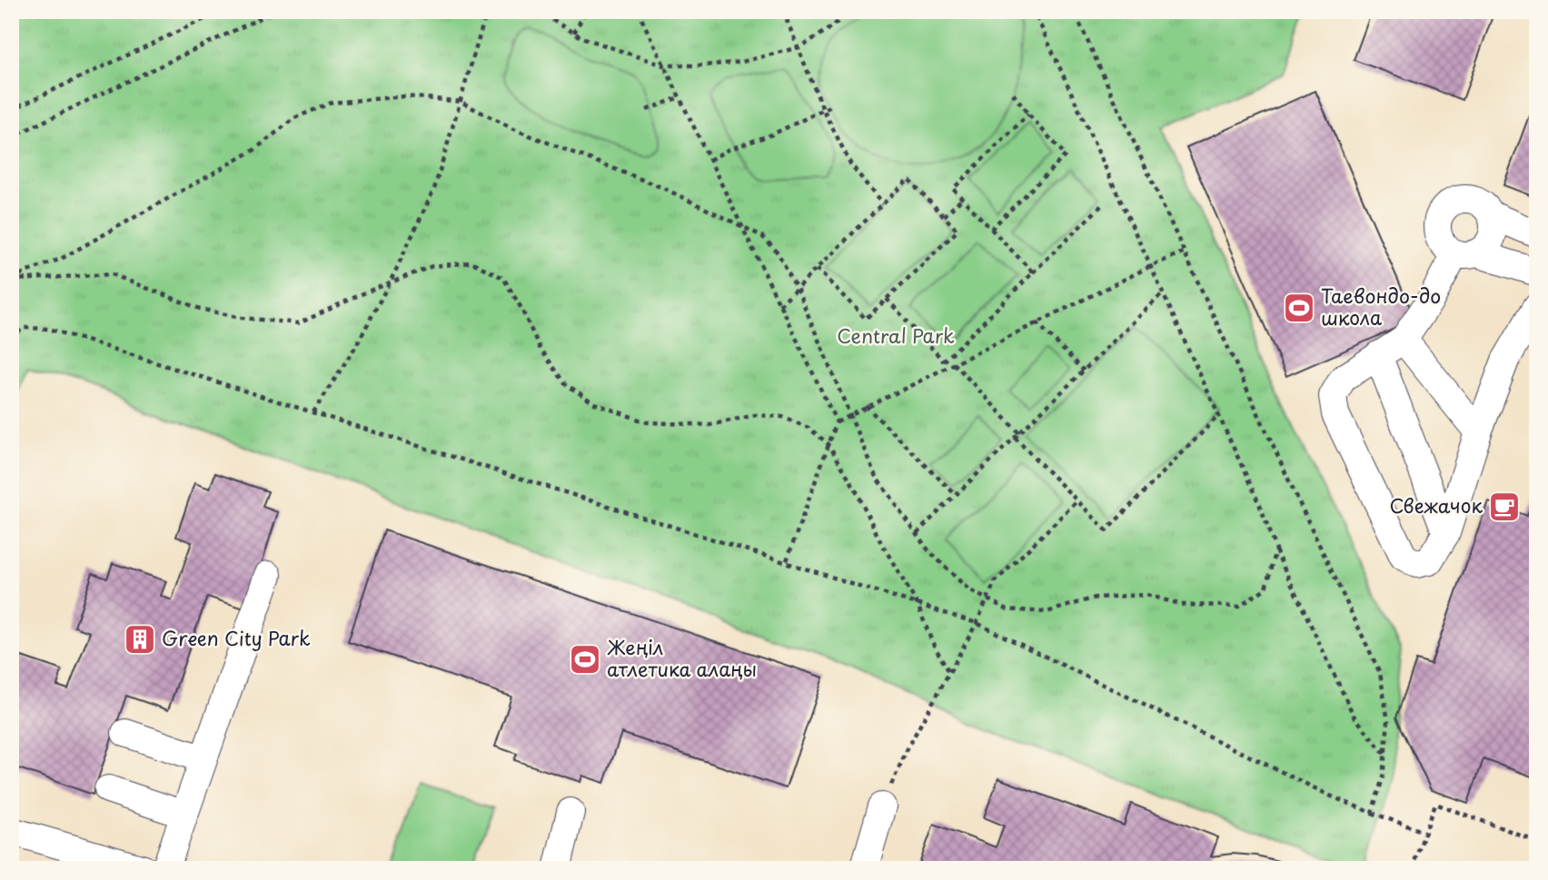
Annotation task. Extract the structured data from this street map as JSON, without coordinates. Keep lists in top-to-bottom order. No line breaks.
{"parks":["Central Park"],"places":{"sports":["Таевондо-до школа","Жеңіл атлетика алаңы"],"cafe":["Свежачок"],"building":["Green City Park"]}}
